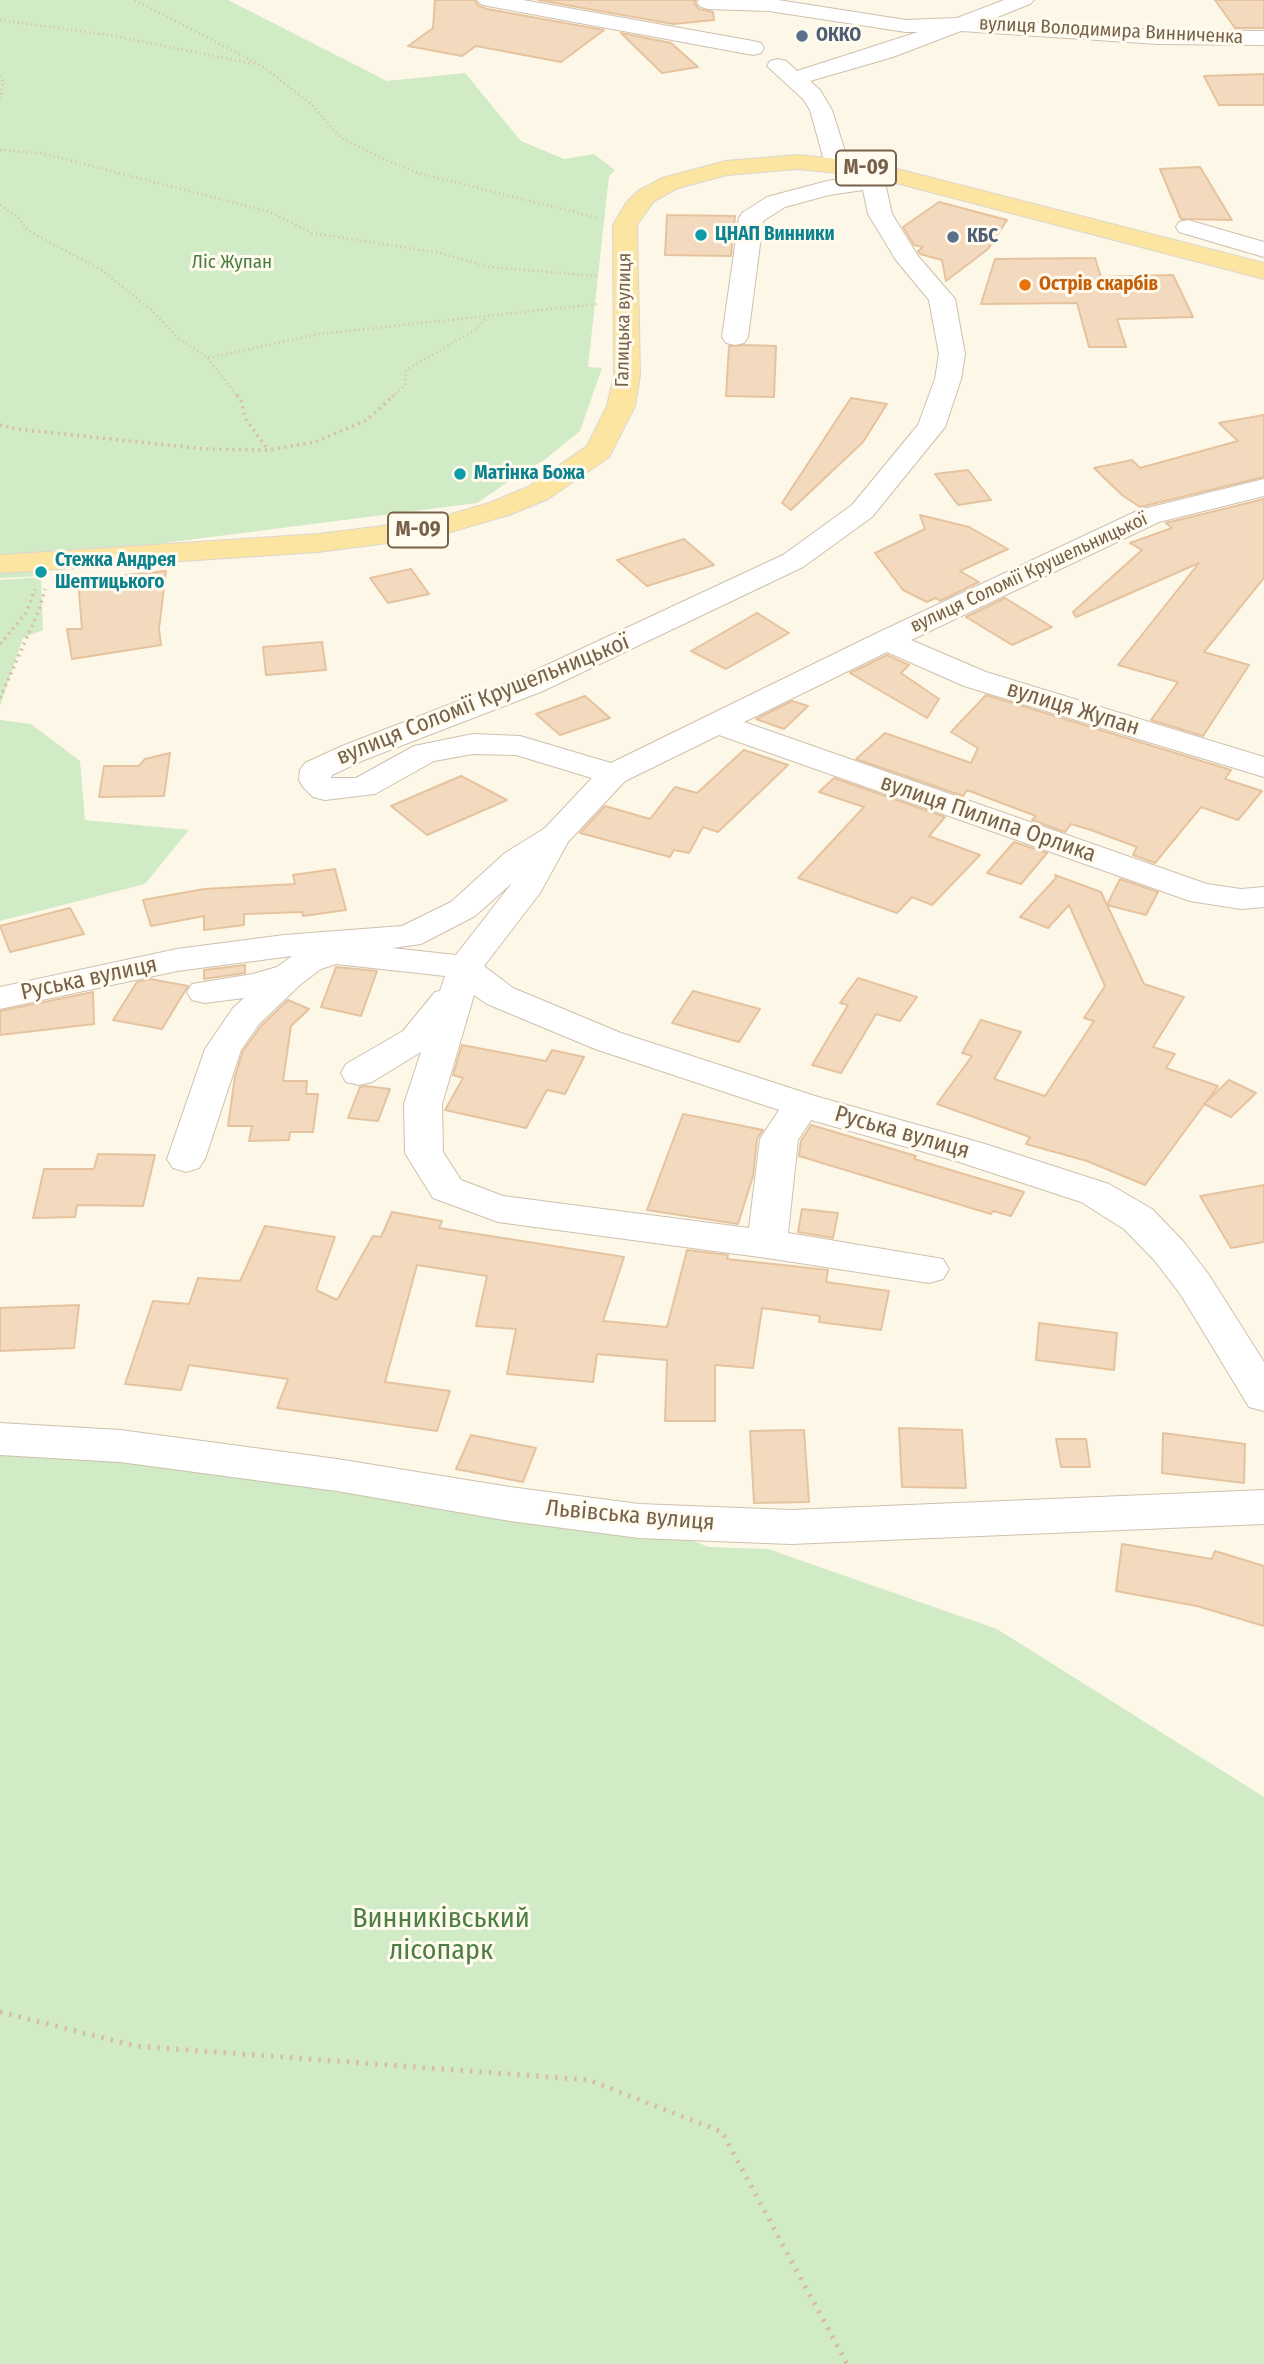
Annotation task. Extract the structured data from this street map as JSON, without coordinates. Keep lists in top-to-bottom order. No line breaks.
{"streets":{"main road":["М-09","Галицька вулиця"],"street":["вулиця Володимира Винниченка","вулиця Соломії Крушельницької","вулиця Жупан","вулиця Пилипа Орлика","Руська вулиця","Львівська вулиця"]},"crossings":[["М-09","Галицька вулиця"],["Галицька вулиця","вулиця Соломії Крушельницької"],["вулиця Соломії Крушельницької","вулиця Жупан"],["вулиця Соломії Крушельницької","вулиця Пилипа Орлика"],["вулиця Соломії Крушельницької","Руська вулиця"]],"parks":["Ліс Жупан","Винниківський лісопарк"],"places":["ОККО","ЦНАП Винники","КБС","Острів скарбів","Матінка Божа","Стежка Андрея Шептицького"]}
